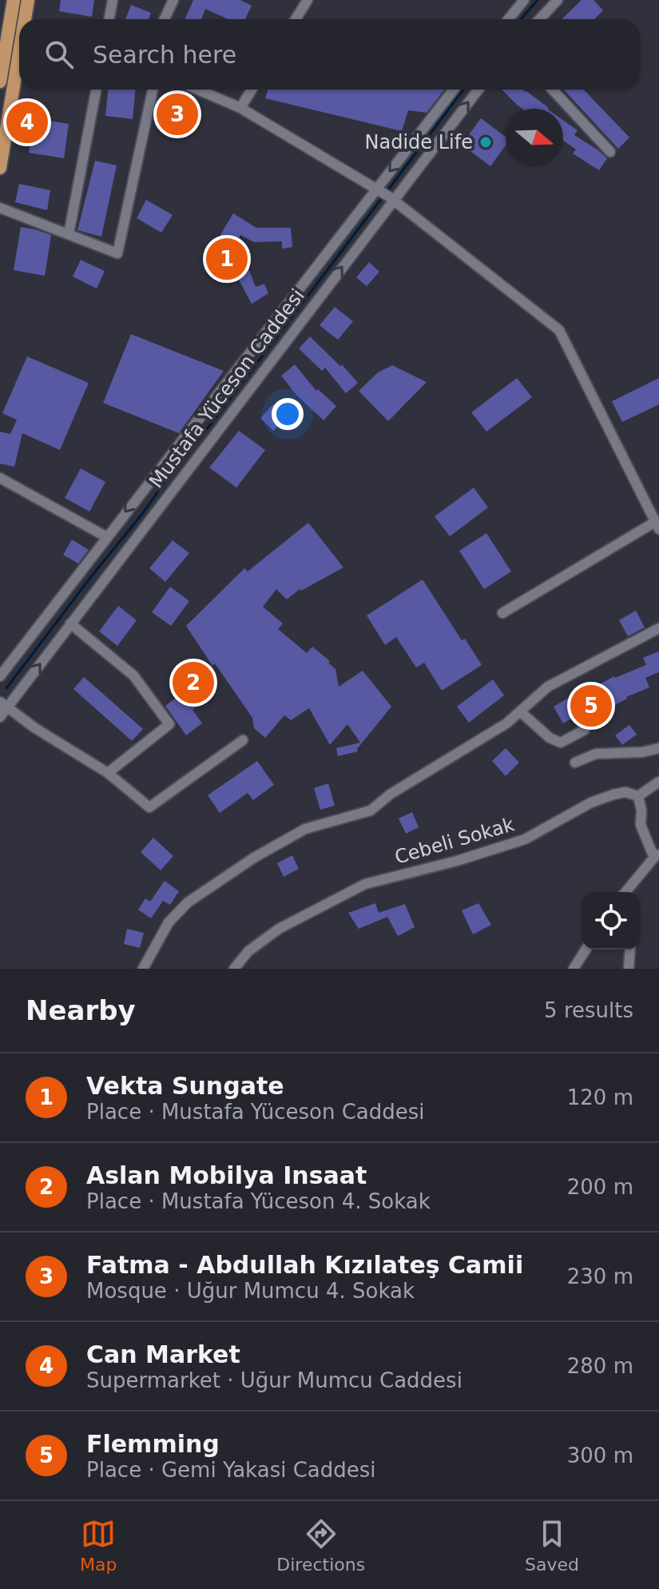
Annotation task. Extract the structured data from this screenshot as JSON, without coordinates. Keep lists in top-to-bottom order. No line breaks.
{"streets":{"street":["Mustafa Yüceson Caddesi","Cebeli Sokak"]},"places":["Nadide Life"],"north":"right","page":{"search":"Search here","pins":["3","4","1","2","5"],"heading":["Nearby","5 results"],"list":[{"mark":"1","name":"Vekta Sungate","note":"Place · Mustafa Yüceson Caddesi","value":"120 m"},{"mark":"2","name":"Aslan Mobilya Insaat","note":"Place · Mustafa Yüceson 4. Sokak","value":"200 m"},{"mark":"3","name":"Fatma - Abdullah Kızılateş Camii","note":"Mosque · Uğur Mumcu 4. Sokak","value":"230 m"},{"mark":"4","name":"Can Market","note":"Supermarket · Uğur Mumcu Caddesi","value":"280 m"},{"mark":"5","name":"Flemming","note":"Place · Gemi Yakasi Caddesi","value":"300 m"}],"nav":["Map","Directions","Saved"]}}
